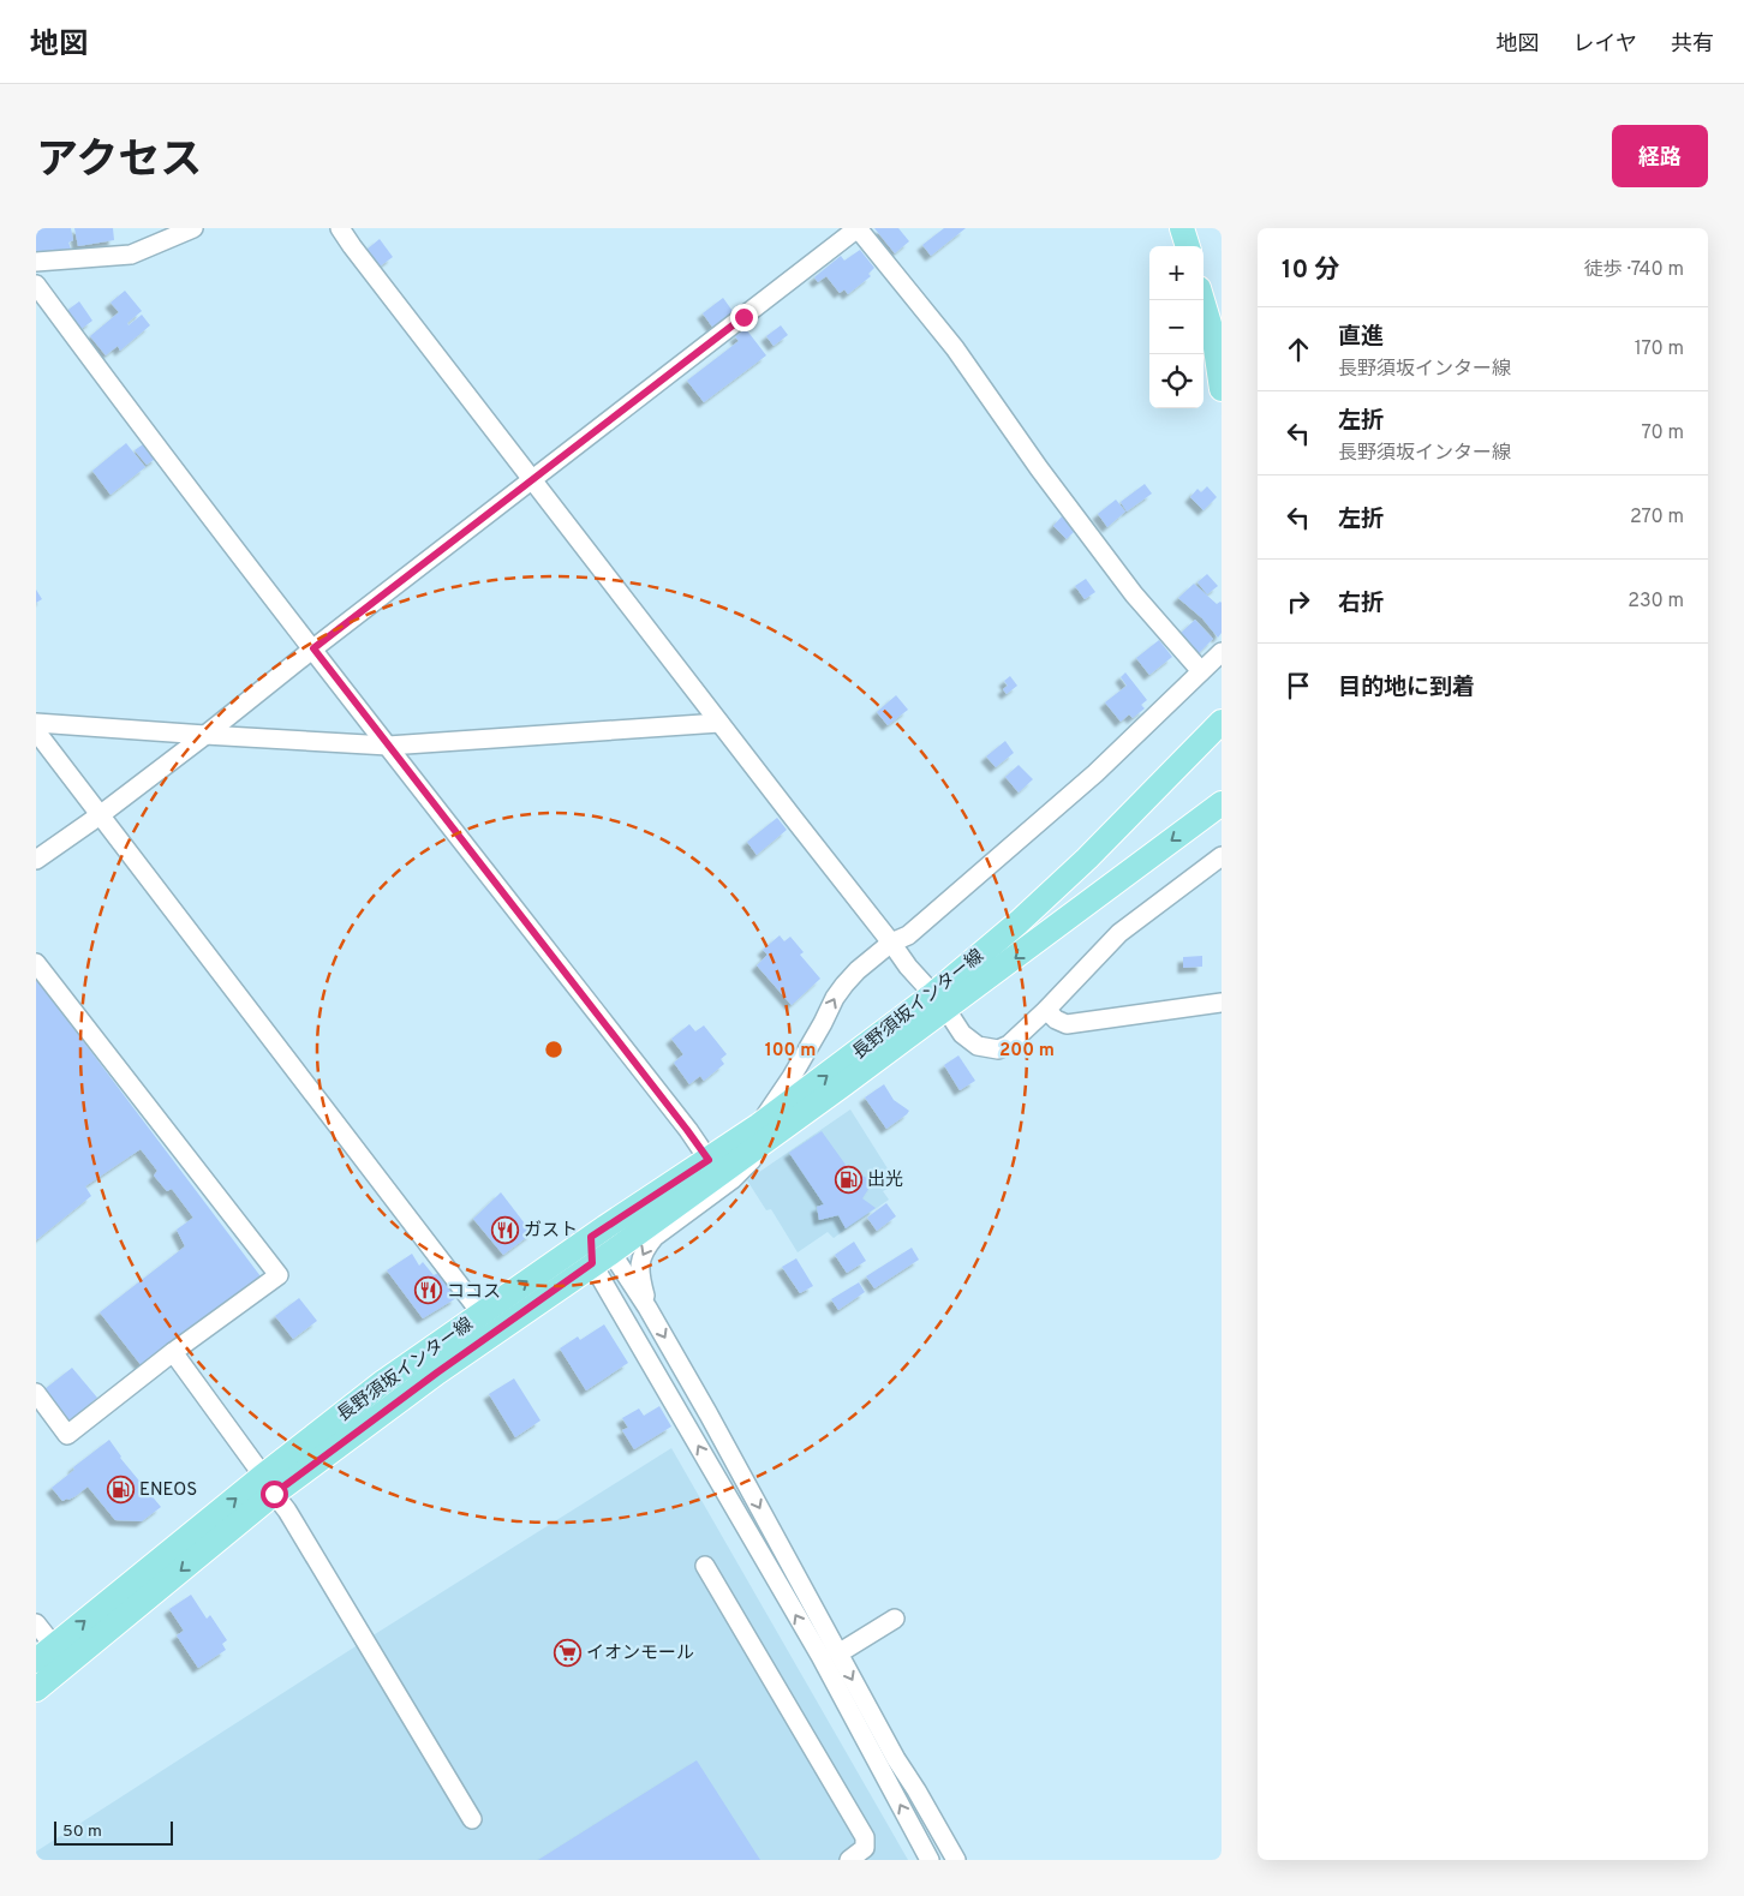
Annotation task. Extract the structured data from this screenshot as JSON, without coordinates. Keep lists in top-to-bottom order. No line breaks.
{"streets":{"main road":["長野須坂インター線"]},"places":{"fuel station":["出光","ENEOS"],"restaurant":["ガスト","ココス"],"supermarket":["イオンモール"]},"scale_bar":"50 m","page":{"header":"地図","nav":["地図","レイヤ","共有"],"title":"アクセス","buttons":"経路","heading":["10 分","徒歩 · 740 m"],"map_buttons":["+","−"],"list":[["直進","長野須坂インター線","170 m"],["左折","長野須坂インター線","70 m"],["左折","270 m"],["右折","230 m"],"目的地に到着"],"scale":"50 m"},"rings":["100 m","200 m"]}
